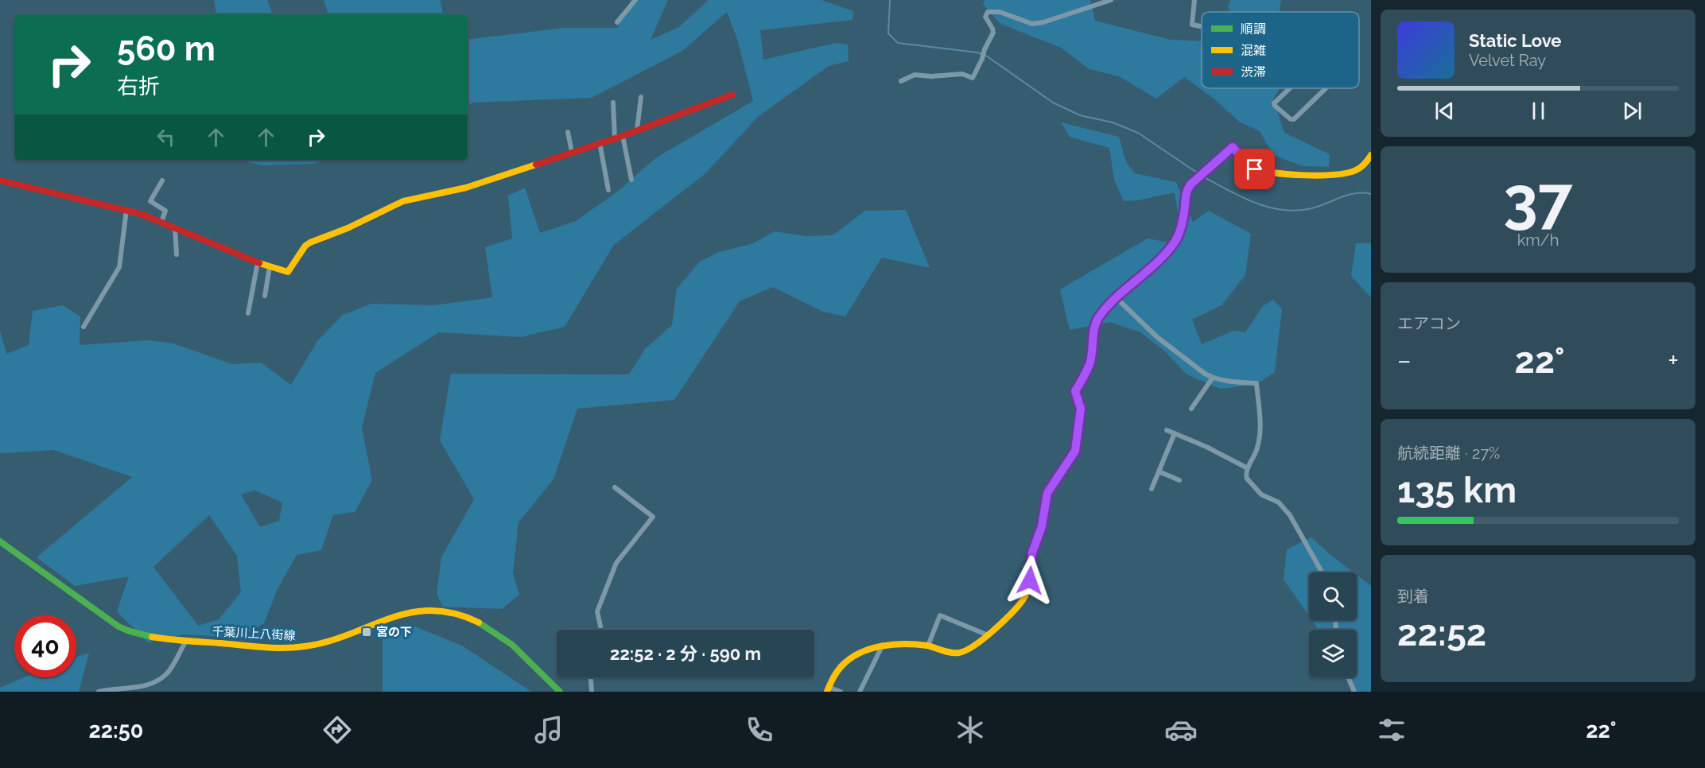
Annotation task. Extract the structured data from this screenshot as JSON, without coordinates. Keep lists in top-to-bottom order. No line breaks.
{"streets":{"street":["千葉川上八街線"]},"places":{"transit":["宮の下"]},"legend":["順調","混雑","渋滞"],"page":{"turn":["560 m","右折"],"song":["Static Love","Velvet Ray"],"tile":[["37","km/h"],"エアコン",["航続距離 · 27%","135 km"],["到着","22:52"]],"heat":["−","22°","+"],"limit":"40","trip":"22:52 · 2 分 · 590 m","tabs":["22:50","22°"]}}
